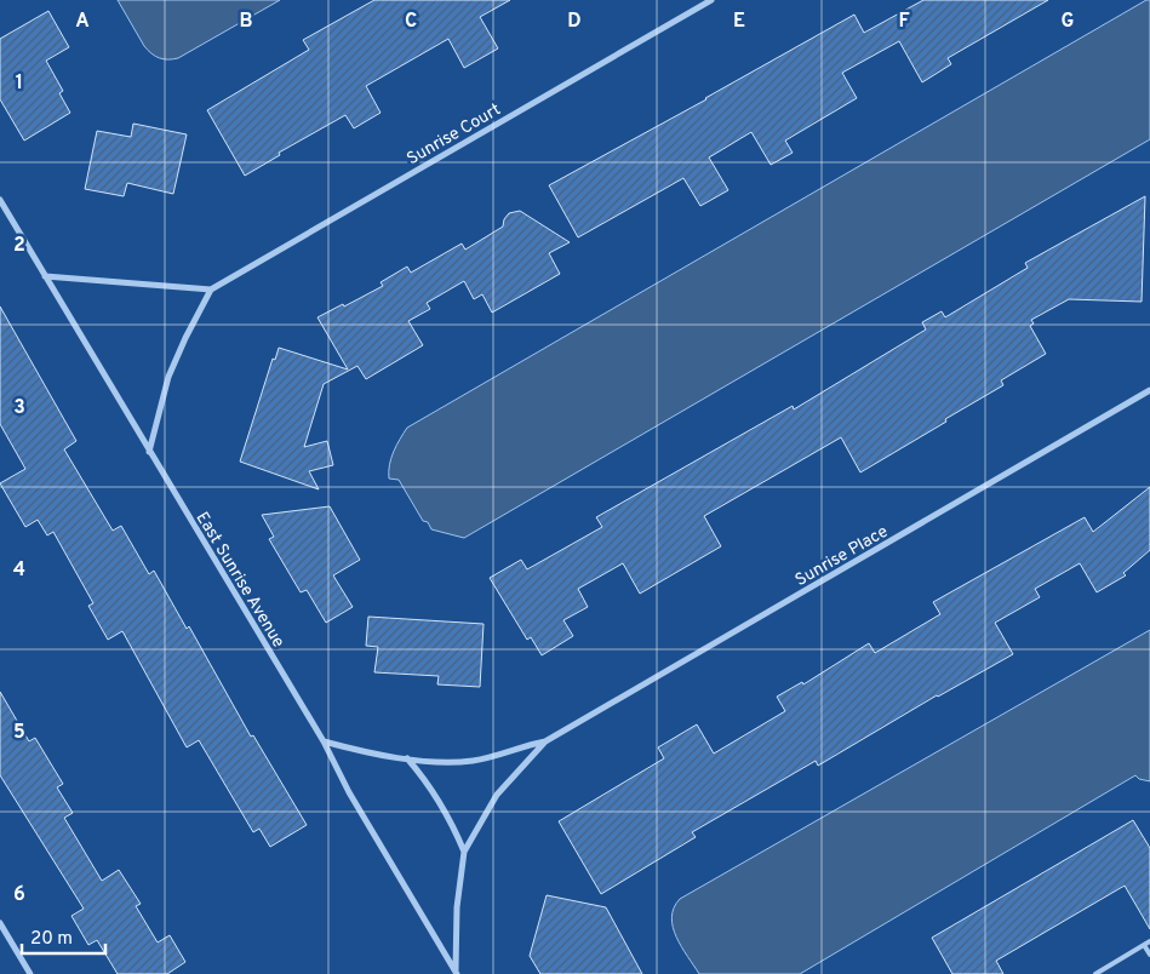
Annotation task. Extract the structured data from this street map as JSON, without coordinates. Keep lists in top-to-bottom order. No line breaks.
{"streets":{"street":["Sunrise Court","Sunrise Place","East Sunrise Avenue"]},"crossings":[["Sunrise Place","East Sunrise Avenue"]],"scale_bar":"20 m","grid":{"columns":["A","B","C","D","E","F","G"],"rows":["1","2","3","4","5","6"]}}
